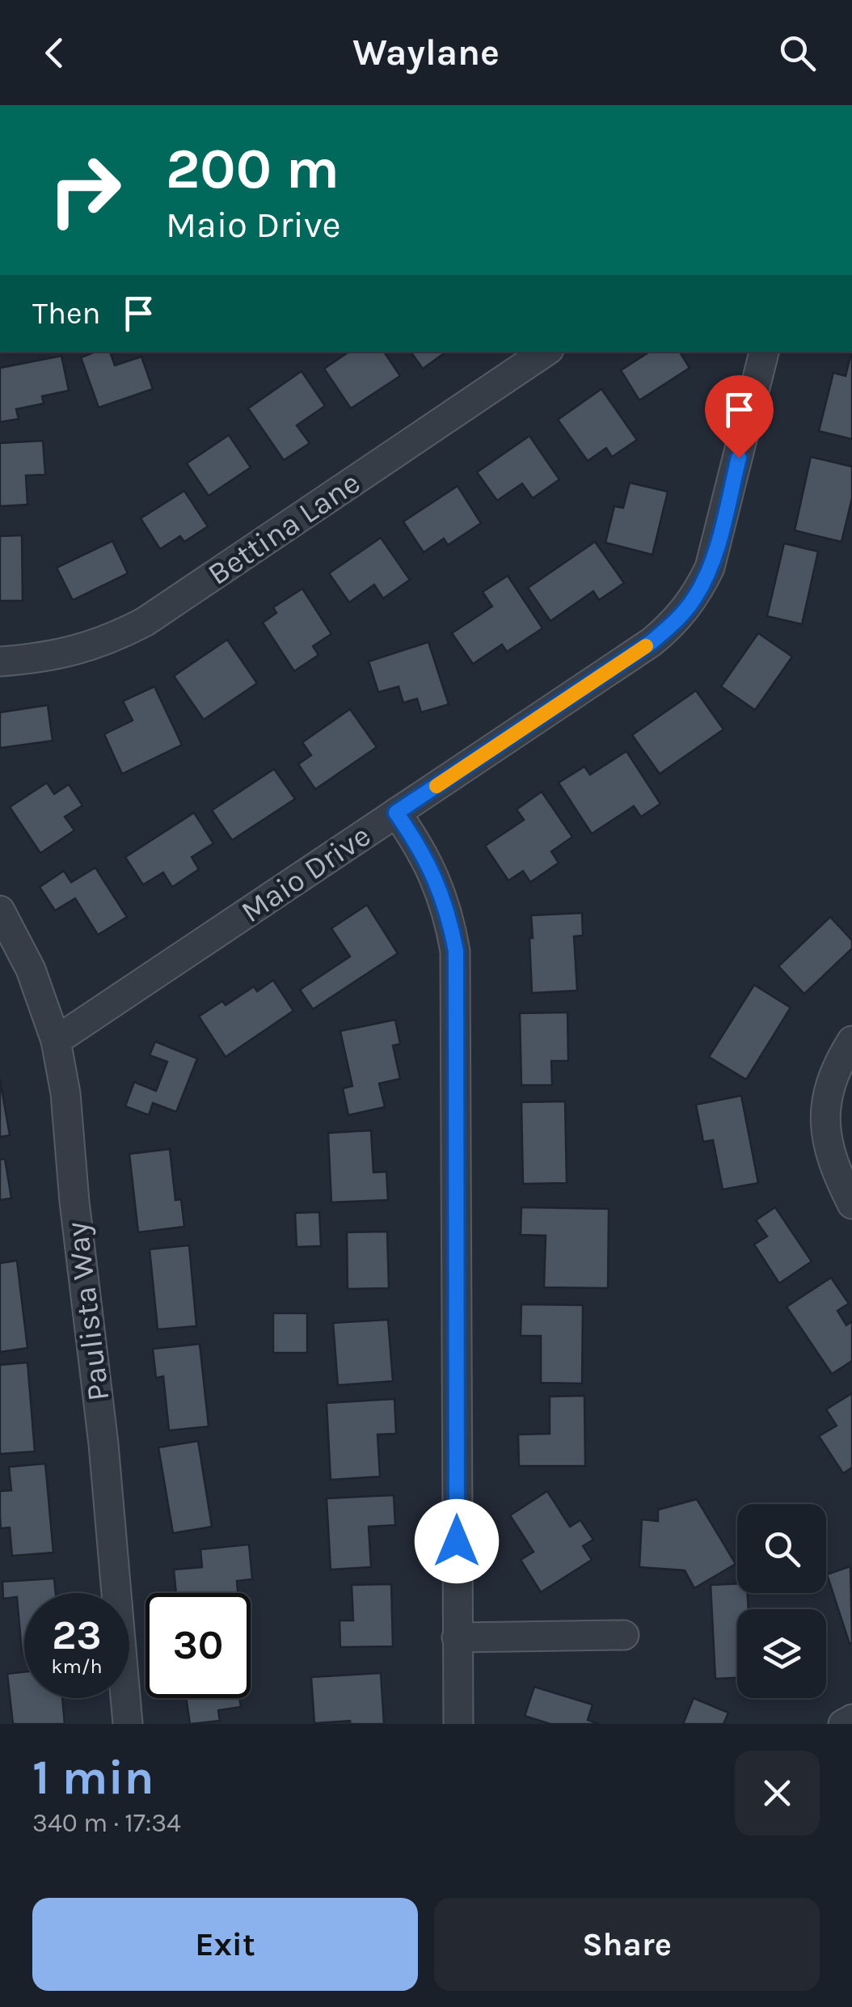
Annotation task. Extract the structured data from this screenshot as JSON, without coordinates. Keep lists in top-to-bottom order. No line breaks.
{"streets":{"street":["Bettina Lane","Maio Drive","Paulista Way"]},"crossings":[["Maio Drive","Paulista Way"]],"page":{"header":"Waylane","turn":["200 m","Maio Drive"],"then":"Then","speed":"23 km/h","limit":"30","heading":["1 min","340 m · 17:34"],"buttons":["Exit","Share"]}}
